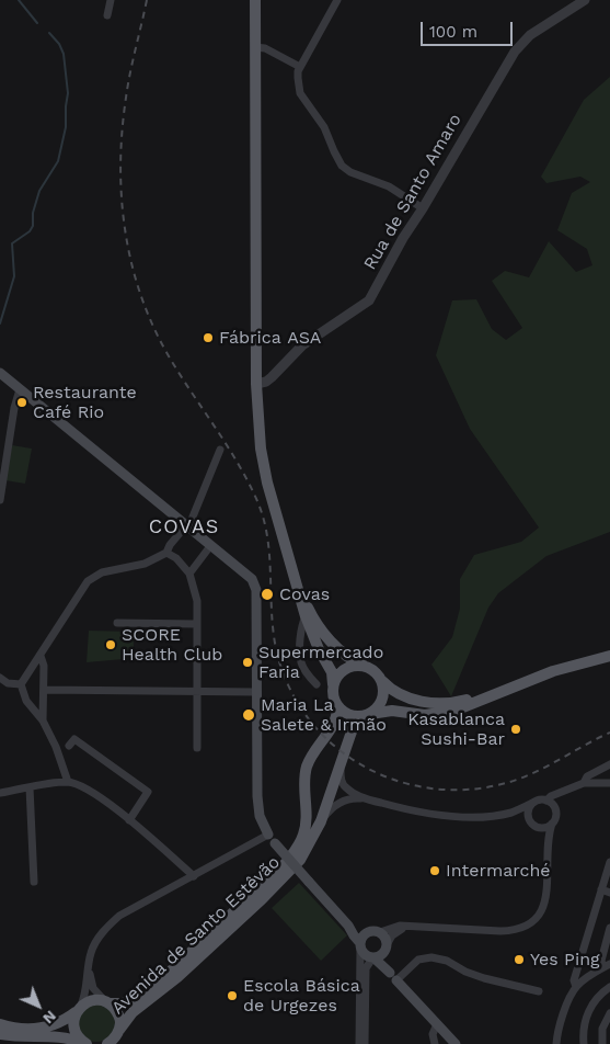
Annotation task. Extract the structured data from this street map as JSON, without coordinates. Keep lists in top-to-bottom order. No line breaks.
{"streets":{"main road":["Avenida de Santo Estêvão"],"street":["Rua de Santo Amaro"]},"districts":["COVAS"],"places":["Fábrica ASA","Restaurante Café Rio","Covas","SCORE Health Club","Supermercado Faria","Maria La Salete & Irmão","Kasablanca Sushi-Bar","Intermarché","Yes Ping","Escola Básica de Urgezes"],"scale_bar":"100 m","north":"bottom right"}
